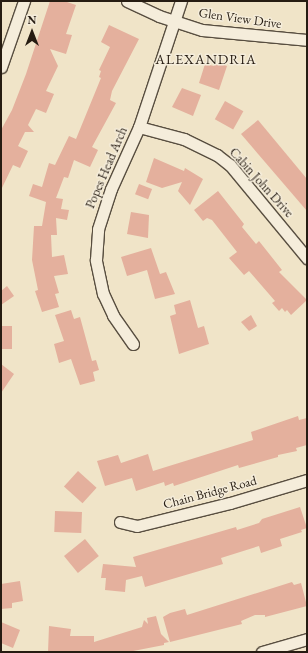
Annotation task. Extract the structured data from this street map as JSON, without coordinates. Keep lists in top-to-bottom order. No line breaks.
{"streets":{"street":["Glen View Drive","Popes Head Arch","Cabin John Drive","Chain Bridge Road"]},"crossings":[["Glen View Drive","Popes Head Arch"],["Popes Head Arch","Cabin John Drive"]],"districts":["ALEXANDRIA"],"north":"top"}
